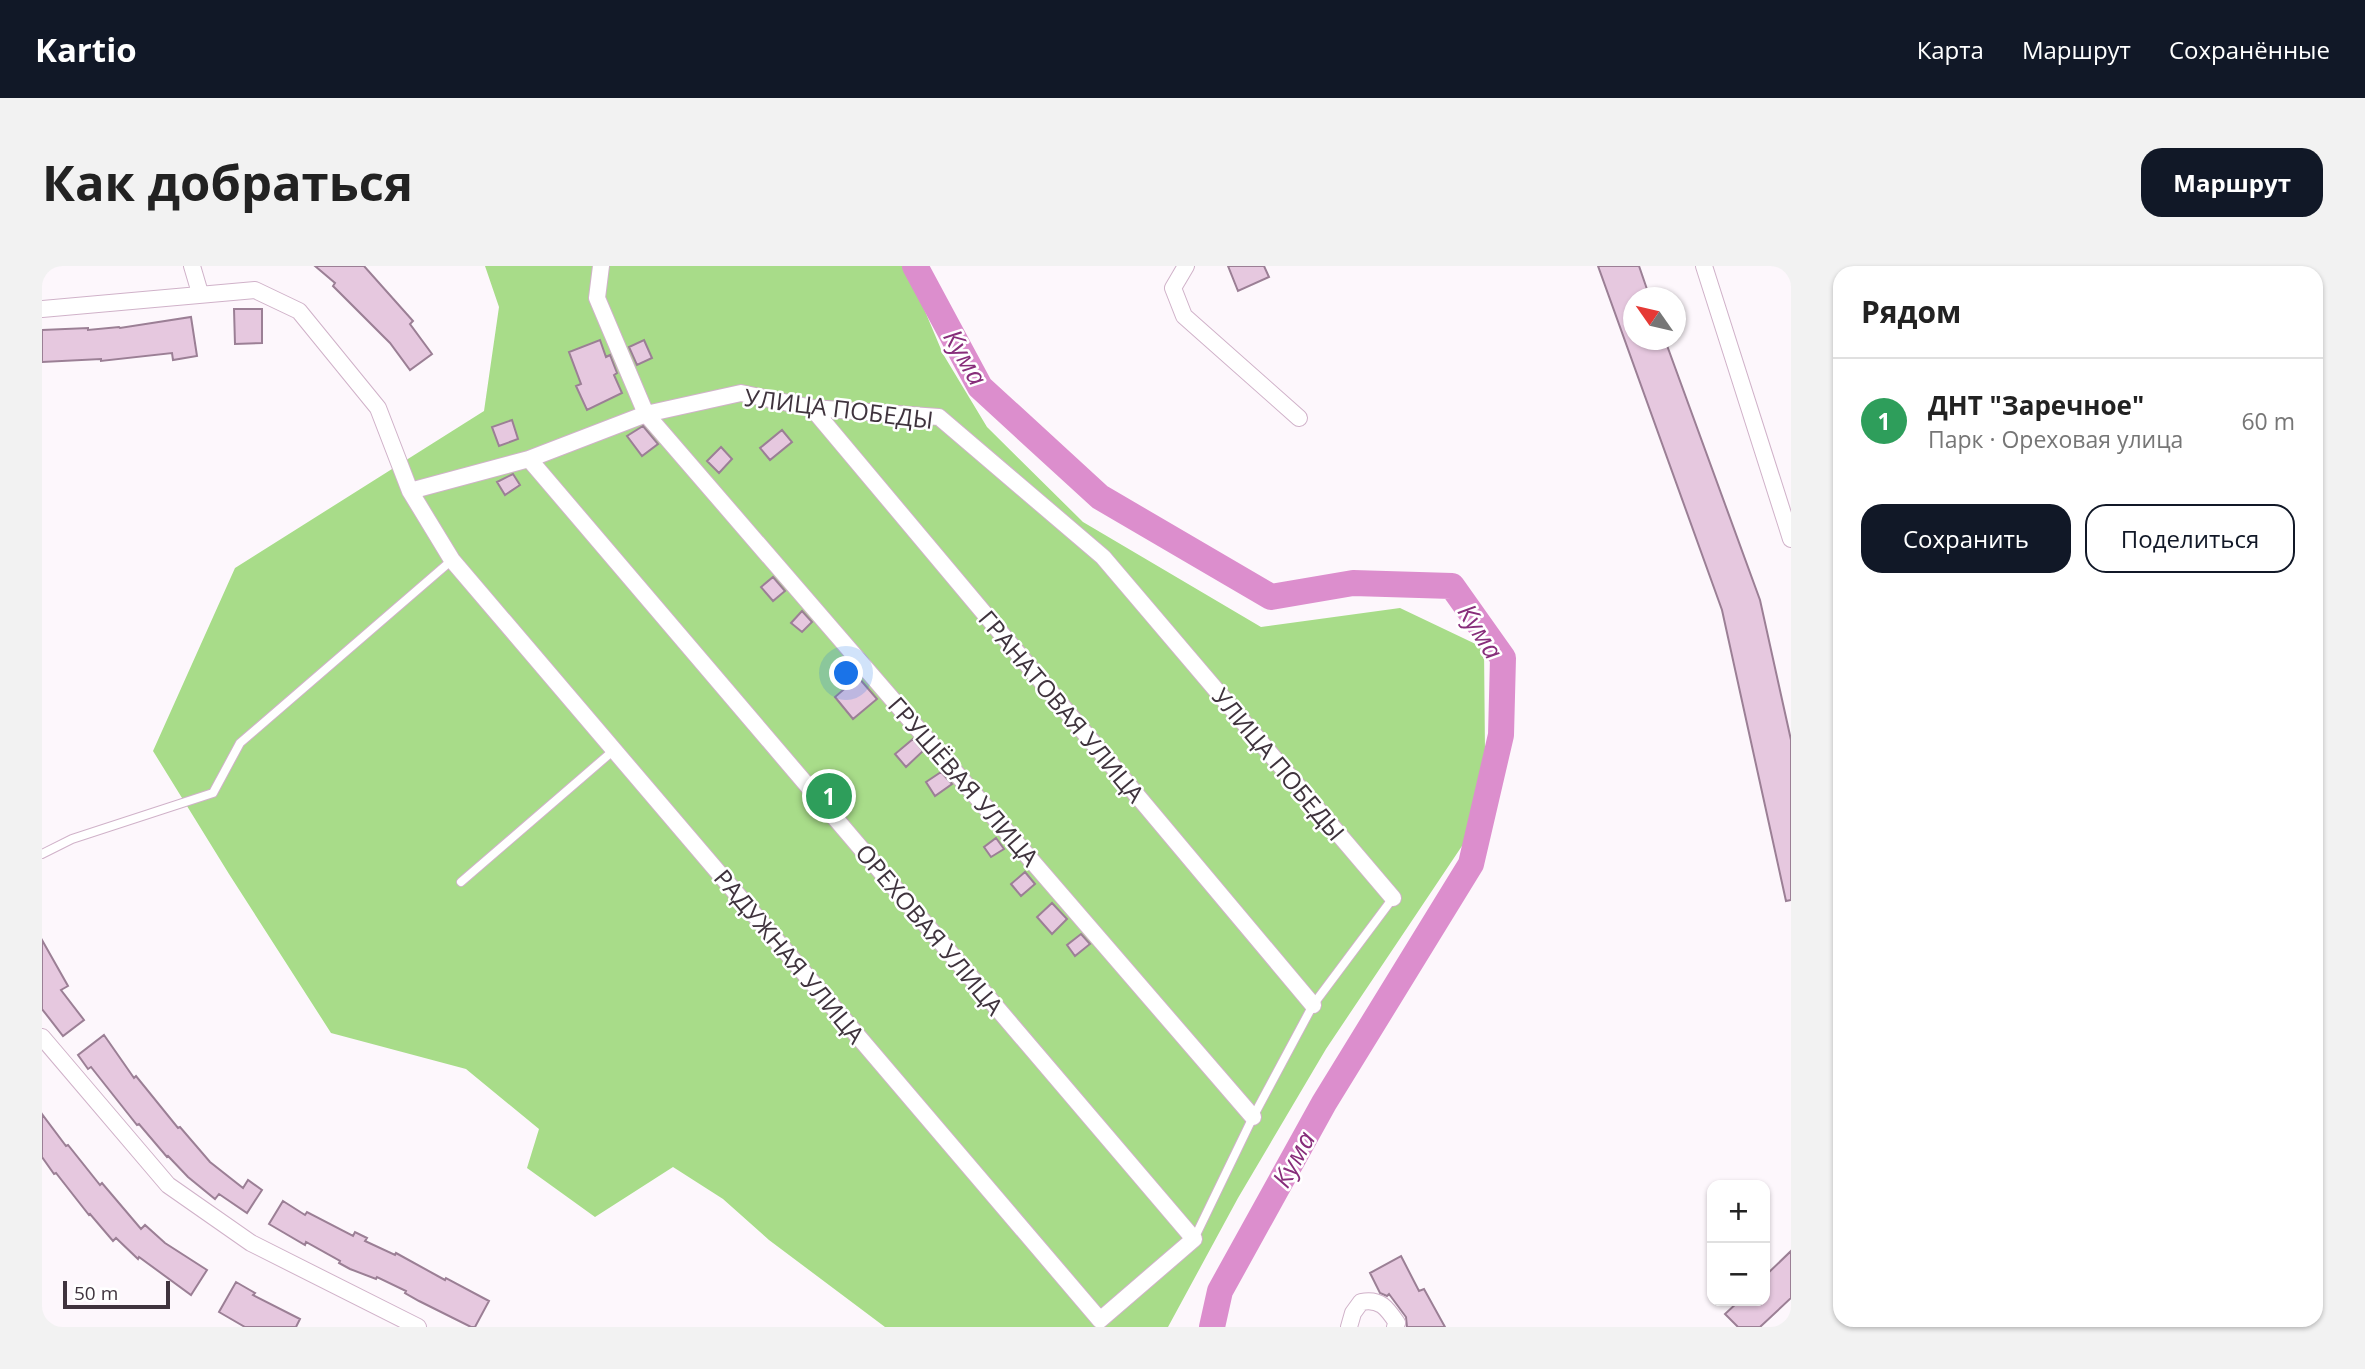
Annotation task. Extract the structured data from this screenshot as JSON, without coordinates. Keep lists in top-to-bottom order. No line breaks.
{"streets":{"street":["УЛИЦА ПОБЕДЫ","ГРАНАТОВАЯ УЛИЦА","ГРУШЁВАЯ УЛИЦА","ОРЕХОВАЯ УЛИЦА","РАДУЖНАЯ УЛИЦА"]},"crossings":[["УЛИЦА ПОБЕДЫ","ГРАНАТОВАЯ УЛИЦА"],["УЛИЦА ПОБЕДЫ","ГРУШЁВАЯ УЛИЦА"],["УЛИЦА ПОБЕДЫ","ОРЕХОВАЯ УЛИЦА"],["УЛИЦА ПОБЕДЫ","РАДУЖНАЯ УЛИЦА"],["ОРЕХОВАЯ УЛИЦА","РАДУЖНАЯ УЛИЦА"]],"water":["Кума"],"scale_bar":"50 m","north":"top left","page":{"header":"Kartio","nav":["Карта","Маршрут","Сохранённые"],"buttons":["Маршрут",["Сохранить","Поделиться"]],"title":"Как добраться","heading":"Рядом","list":[{"mark":"1","name":"ДНТ \"Заречное\"","note":"Парк · Ореховая улица","value":"60 m"}],"pins":"1","map_buttons":["+","−"],"scale":"50 m"}}
